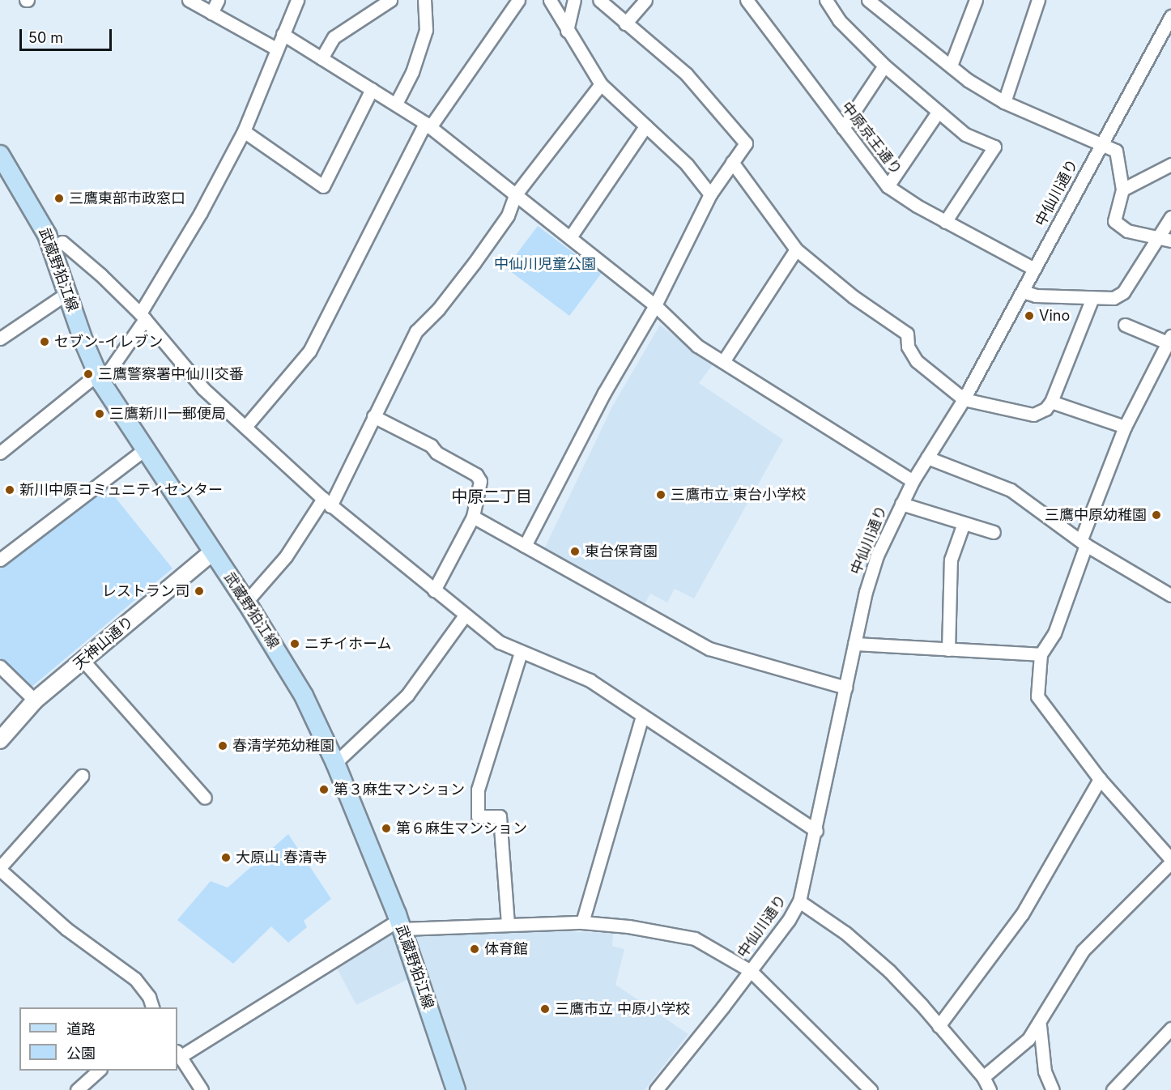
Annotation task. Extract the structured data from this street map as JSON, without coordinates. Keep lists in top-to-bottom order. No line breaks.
{"streets":{"main road":["武蔵野狛江線"],"street":["中原京王通り","中仙川通り","天神山通り"]},"crossings":[["中原京王通り","中仙川通り"],["武蔵野狛江線","天神山通り"]],"districts":["中原二丁目"],"parks":["中仙川児童公園"],"places":["三鷹東部市政窓口","Vino","セブン-イレブン","三鷹警察署中仙川交番","三鷹新川一郵便局","新川中原コミュニティセンター","三鷹市立 東台小学校","三鷹中原幼稚園","東台保育園","レストラン司","ニチイホーム","春清学苑幼稚園","第３麻生マンション","第６麻生マンション","大原山 春清寺","体育館","三鷹市立 中原小学校"],"legend":["道路","公園"],"scale_bar":"50 m"}
